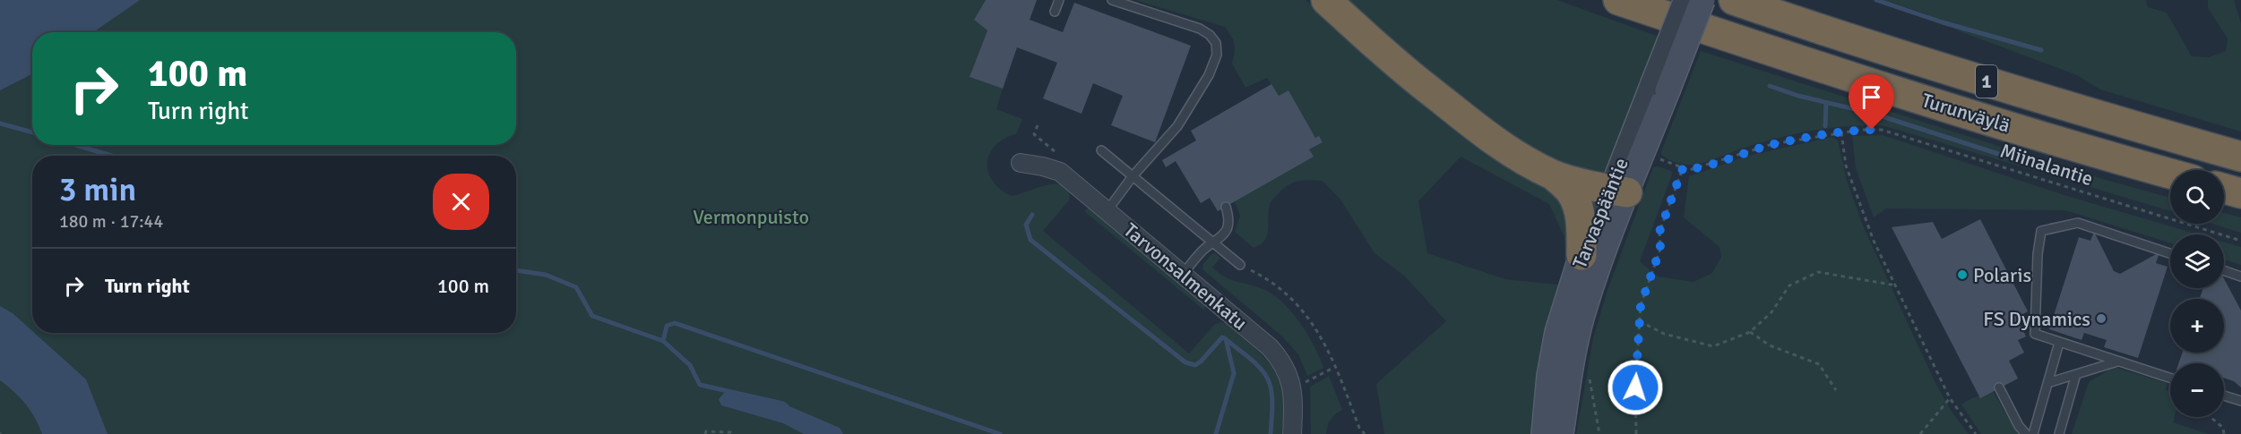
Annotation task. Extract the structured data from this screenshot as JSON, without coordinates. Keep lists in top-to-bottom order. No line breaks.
{"streets":{"highway":["1","Turunväylä"],"main road":["Tarvaspääntie"],"street":["Tarvonsalmenkatu"],"path":["Miinalantie"]},"parks":["Vermonpuisto"],"places":["Polaris","FS Dynamics"],"page":{"turn":["100 m","Turn right"],"heading":["3 min","180 m · 17:44"],"map_buttons":["+","−"],"list":[{"name":"Turn right","value":"100 m"}]}}
